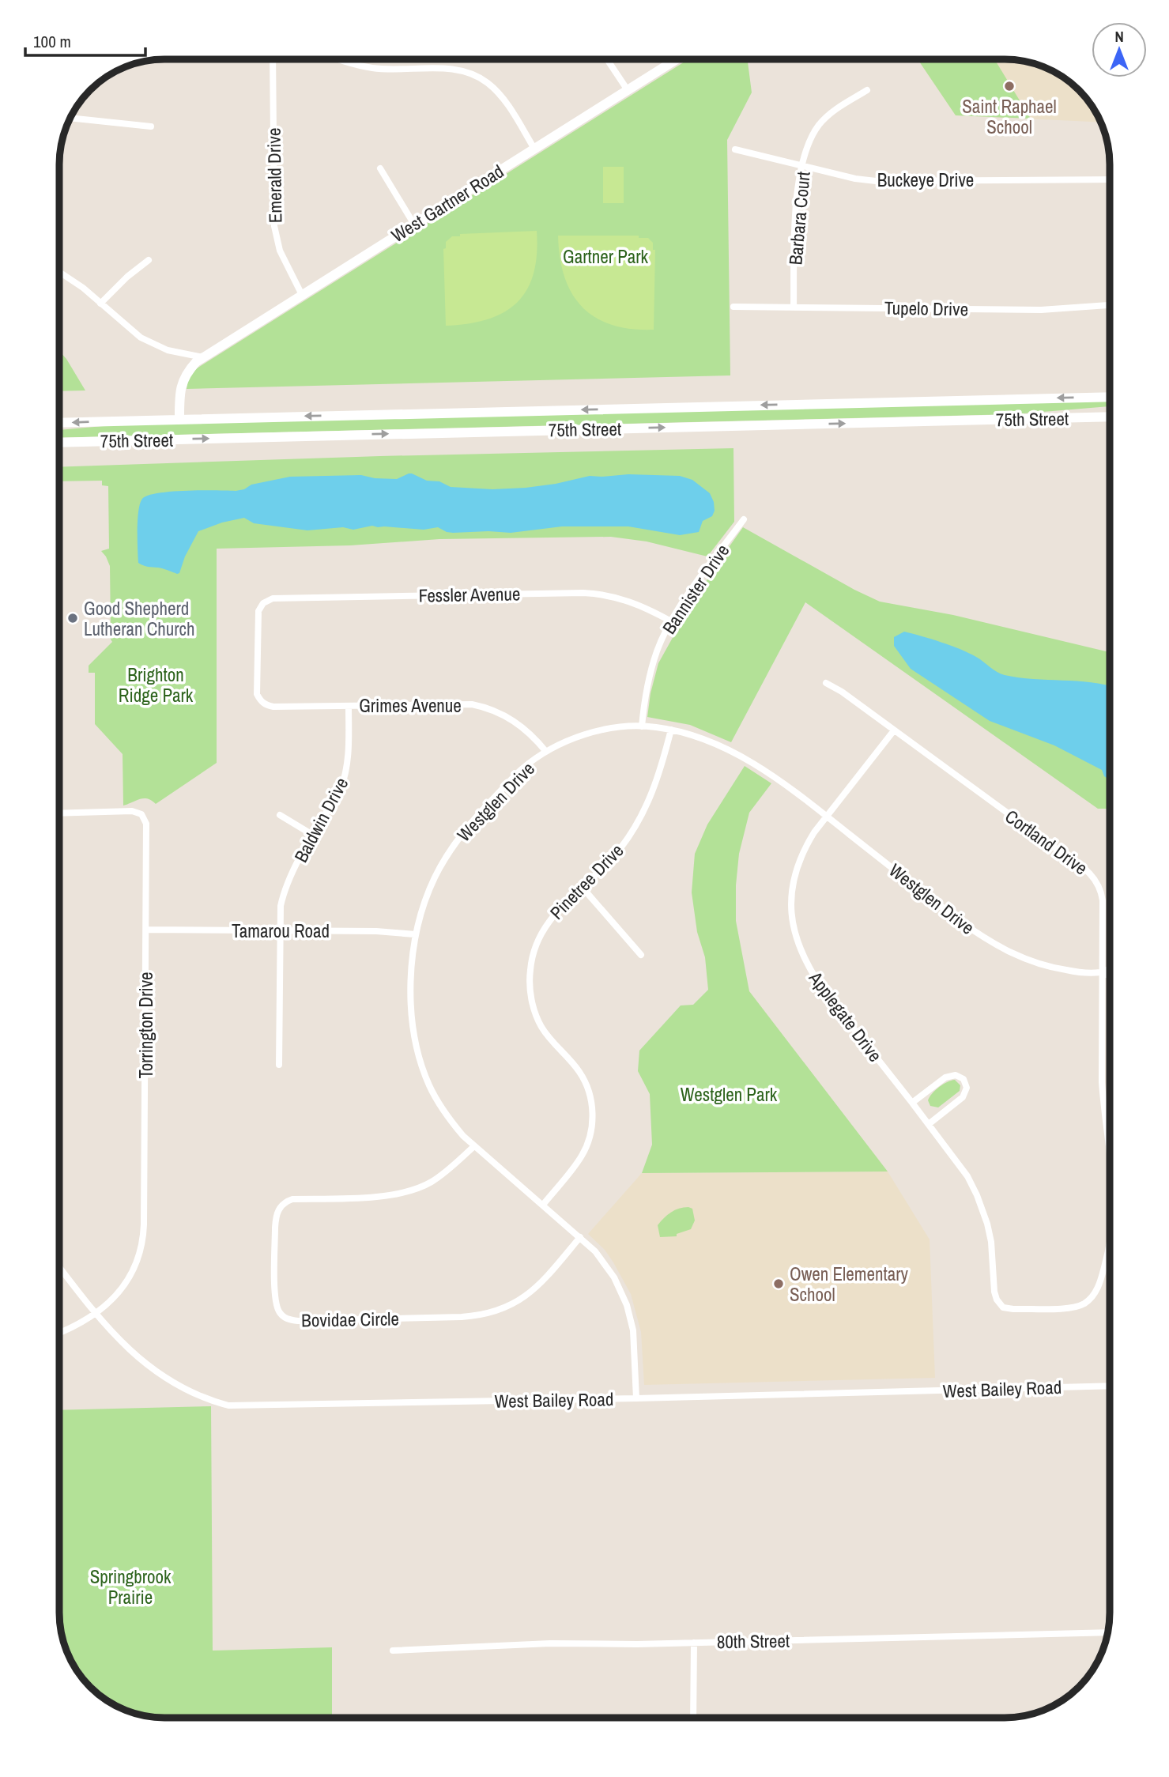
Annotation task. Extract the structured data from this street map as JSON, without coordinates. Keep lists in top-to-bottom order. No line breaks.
{"streets":{"main road":["West Gartner Road","75th Street"],"street":["Emerald Drive","Buckeye Drive","Barbara Court","Tupelo Drive","Bannister Drive","Fessler Avenue","Grimes Avenue","Westglen Drive","Baldwin Drive","Cortland Drive","Pinetree Drive","Tamarou Road","Applegate Drive","Torrington Drive","Bovidae Circle","West Bailey Road","80th Street"]},"crossings":[["Emerald Drive","West Gartner Road"],["Buckeye Drive","Barbara Court"],["West Gartner Road","75th Street"],["Barbara Court","Tupelo Drive"],["Bannister Drive","Fessler Avenue"],["Bannister Drive","Westglen Drive"],["Fessler Avenue","Grimes Avenue"],["Grimes Avenue","Westglen Drive"],["Grimes Avenue","Baldwin Drive"],["Westglen Drive","Cortland Drive"],["Westglen Drive","Pinetree Drive"],["Westglen Drive","Tamarou Road"],["Westglen Drive","Applegate Drive"],["Westglen Drive","Bovidae Circle"],["Westglen Drive","West Bailey Road"],["Baldwin Drive","Tamarou Road"],["Cortland Drive","Applegate Drive"],["Tamarou Road","Torrington Drive"],["Torrington Drive","West Bailey Road"]],"parks":["Gartner Park","Brighton Ridge Park","Westglen Park","Springbrook Prairie"],"places":["Saint Raphael School","Good Shepherd Lutheran Church","Owen Elementary School"],"scale_bar":"100 m","north":"top"}
